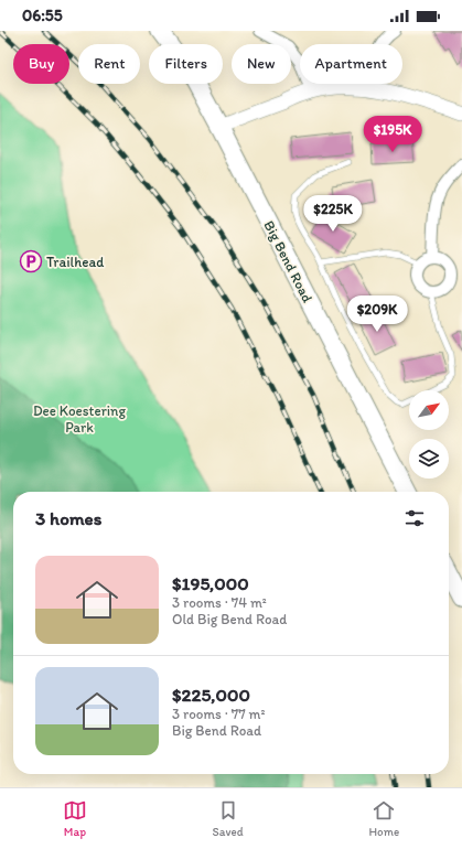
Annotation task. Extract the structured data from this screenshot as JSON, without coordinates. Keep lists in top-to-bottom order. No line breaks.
{"streets":{"main road":["Big Bend Road"]},"parks":["Dee Koestering Park"],"places":{"parking":["Trailhead"]},"north":"top right","page":{"status":"06:55","chip":["Buy","Rent","Filters","New","Apartment"],"price":["$195K","$225K","$209K"],"heading":"3 homes","list":[{"name":"$195,000","note":"3 rooms · 74 m² · Old Big Bend Road"},{"name":"$225,000","note":"3 rooms · 77 m² · Big Bend Road"}],"tabs":["Map","Saved","Home"]}}
